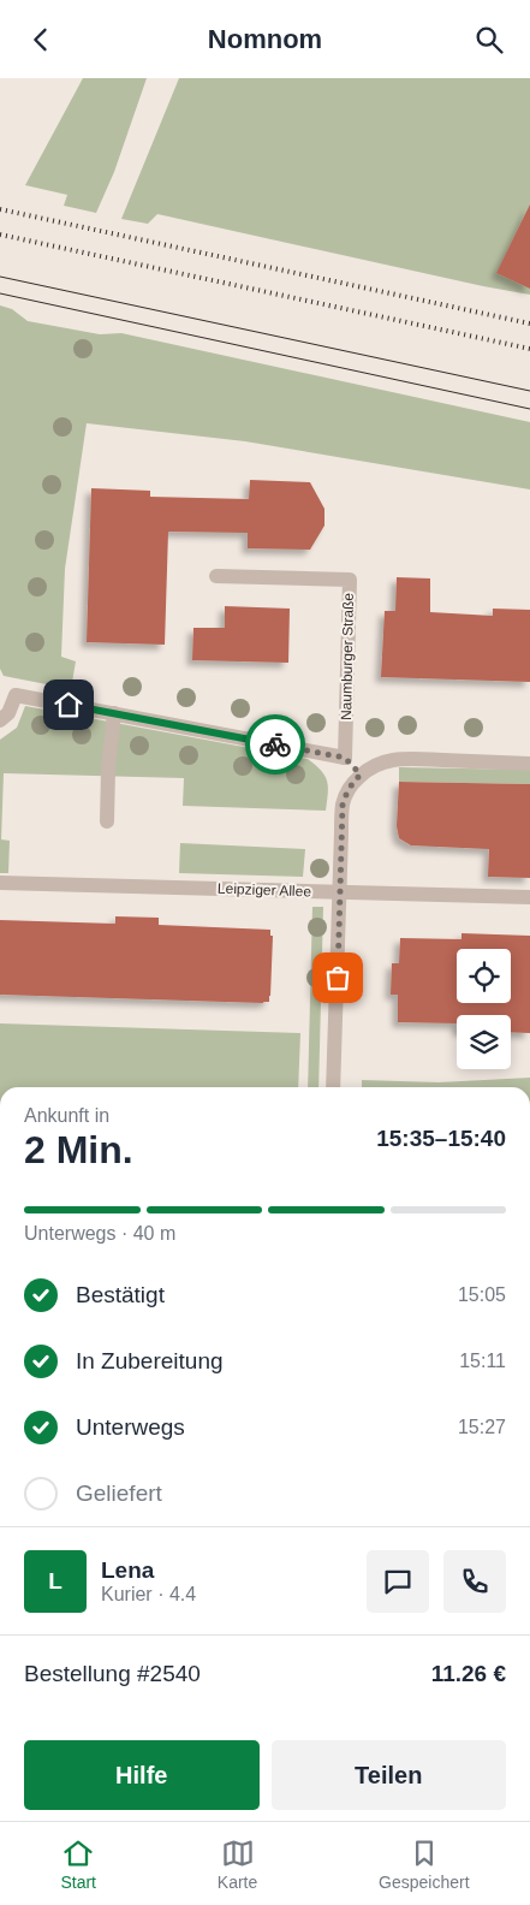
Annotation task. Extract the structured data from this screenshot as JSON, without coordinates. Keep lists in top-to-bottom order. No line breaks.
{"streets":{"street":["Naumburger Straße","Leipziger Allee"]},"page":{"header":"Nomnom","heading":["2 Min.","Ankunft in","15:35–15:40"],"panel":["Lena","Kurier · 4.4","Bestellung #2540","11.26 €"],"bar":"Unterwegs · 40 m","list":[["Bestätigt","15:05"],["In Zubereitung","15:11"],["Unterwegs","15:27"],"Geliefert"],"round":"L","buttons":["Hilfe","Teilen"],"tabs":["Start","Karte","Gespeichert"]}}
